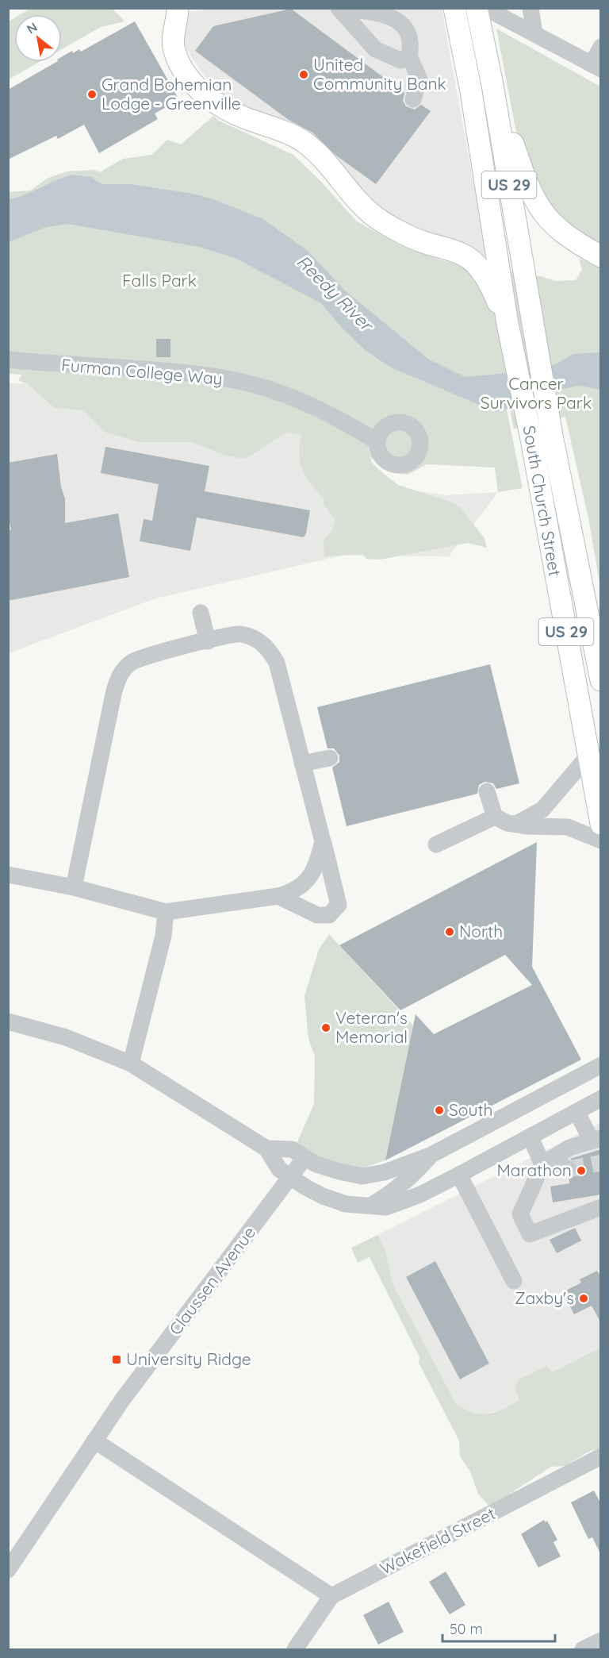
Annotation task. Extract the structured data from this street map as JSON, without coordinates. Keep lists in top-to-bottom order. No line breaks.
{"streets":{"main road":["US 29","South Church Street"],"street":["Furman College Way","Claussen Avenue","Wakefield Street"]},"water":["Reedy River"],"parks":["Falls Park","Cancer Survivors Park"],"places":{"other":["United Community Bank","Grand Bohemian Lodge - Greenville","North","Veteran's Memorial","South","Marathon","Zaxby's"],"transit":["University Ridge"]},"scale_bar":"50 m","north":"top left"}
